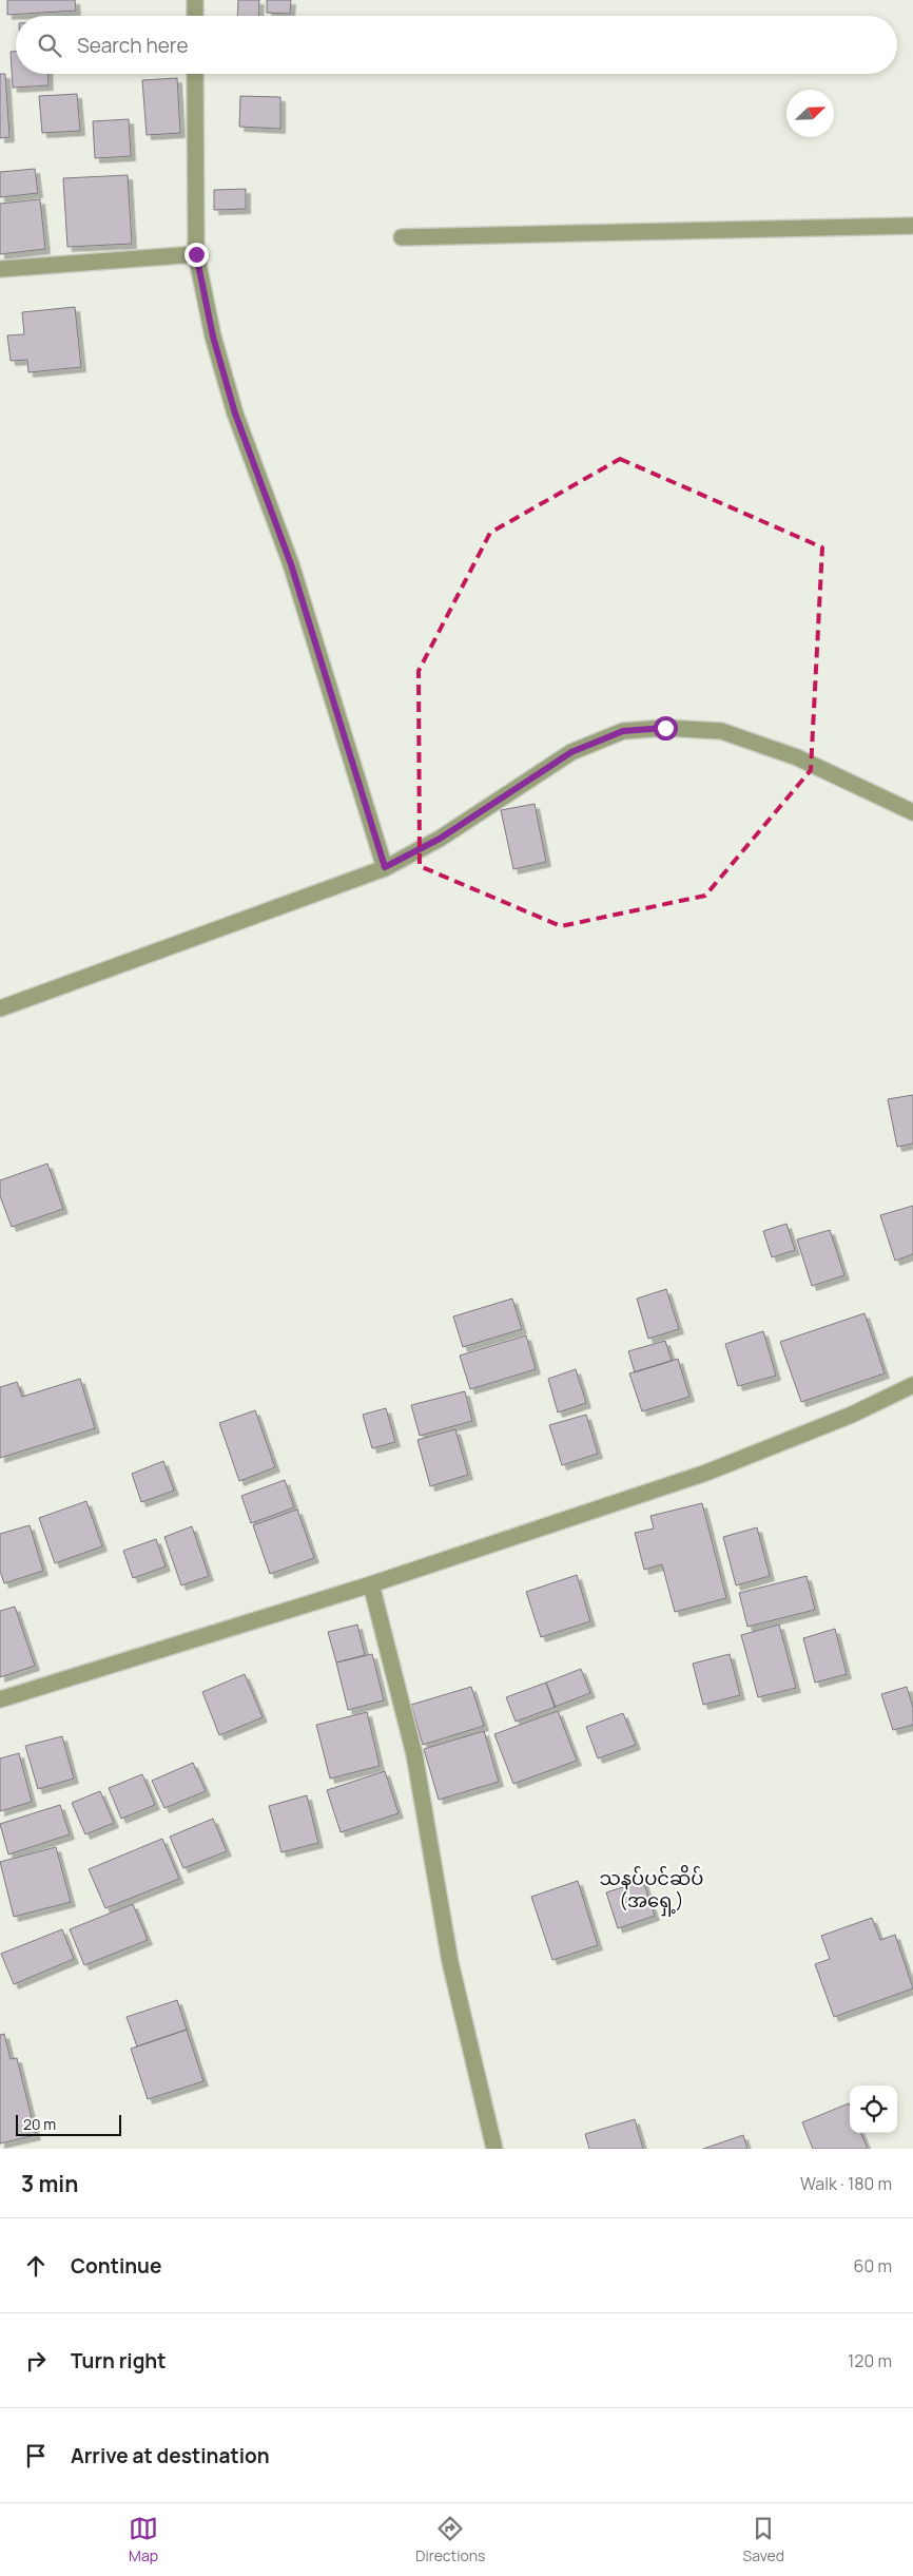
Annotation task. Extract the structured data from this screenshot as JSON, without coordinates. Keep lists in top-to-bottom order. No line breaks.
{"districts":["သနပ်ပင်ဆိပ် (အရှေ့)"],"scale_bar":"20 m","north":"top right","page":{"search":"Search here","scale":"20 m","heading":["3 min","Walk · 180 m"],"list":[["Continue","60 m"],["Turn right","120 m"],"Arrive at destination"],"nav":["Map","Directions","Saved"]}}
